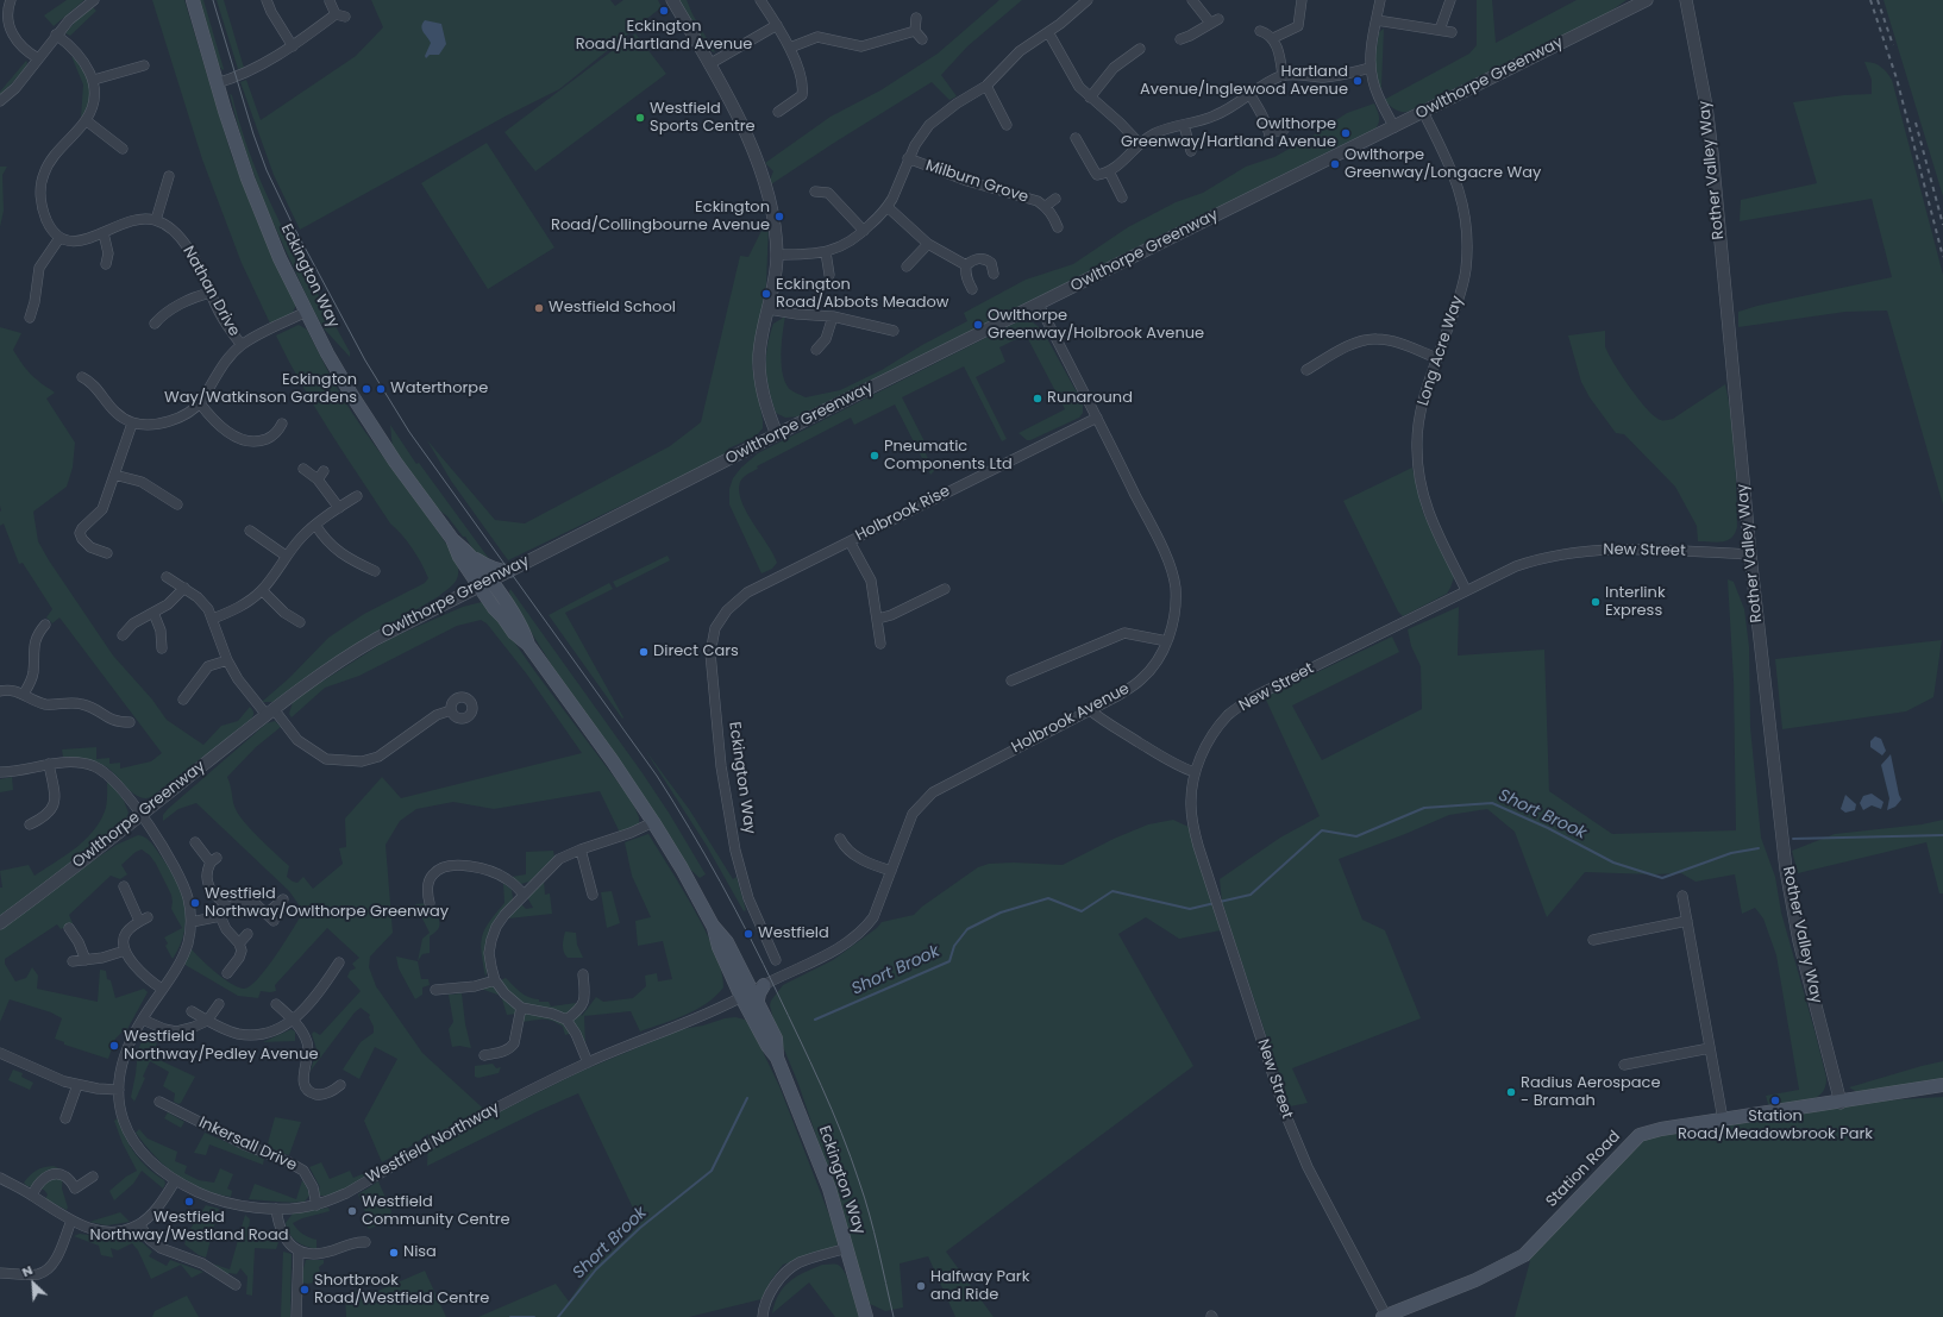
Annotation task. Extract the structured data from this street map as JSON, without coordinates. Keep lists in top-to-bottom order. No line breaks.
{"streets":{"main road":["Eckington Way","Station Road"],"street":["Owlthorpe Greenway","Rother Valley Way","Milburn Grove","Nathan Drive","Long Acre Way","Holbrook Rise","New Street","Holbrook Avenue","Westfield Northway","Inkersall Drive"]},"crossings":[["Owlthorpe Greenway","Eckington Way"],["Owlthorpe Greenway","Long Acre Way"],["Owlthorpe Greenway","Holbrook Avenue"],["Owlthorpe Greenway","Westfield Northway"],["Rother Valley Way","New Street"],["Rother Valley Way","Station Road"],["Eckington Way","Holbrook Rise"],["Eckington Way","Holbrook Avenue"],["Eckington Way","Westfield Northway"],["Long Acre Way","New Street"],["Holbrook Rise","Holbrook Avenue"],["New Street","Station Road"],["Holbrook Avenue","Westfield Northway"],["Westfield Northway","Inkersall Drive"]],"water":["Short Brook"],"places":["Eckington Road/Hartland Avenue","Hartland Avenue/Inglewood Avenue","Westfield Sports Centre","Owlthorpe Greenway/Hartland Avenue","Owlthorpe Greenway/Longacre Way","Eckington Road/Collingbourne Avenue","Eckington Road/Abbots Meadow","Westfield School","Owlthorpe Greenway/Holbrook Avenue","Eckington Way/Watkinson Gardens","Waterthorpe","Runaround","Pneumatic Components Ltd","Interlink Express","Direct Cars","Westfield Northway/Owlthorpe Greenway","Westfield","Westfield Northway/Pedley Avenue","Radius Aerospace - Bramah","Station Road/Meadowbrook Park","Westfield Northway/Westland Road","Westfield Community Centre","Nisa","Halfway Park and Ride","Shortbrook Road/Westfield Centre"],"north":"top left"}
